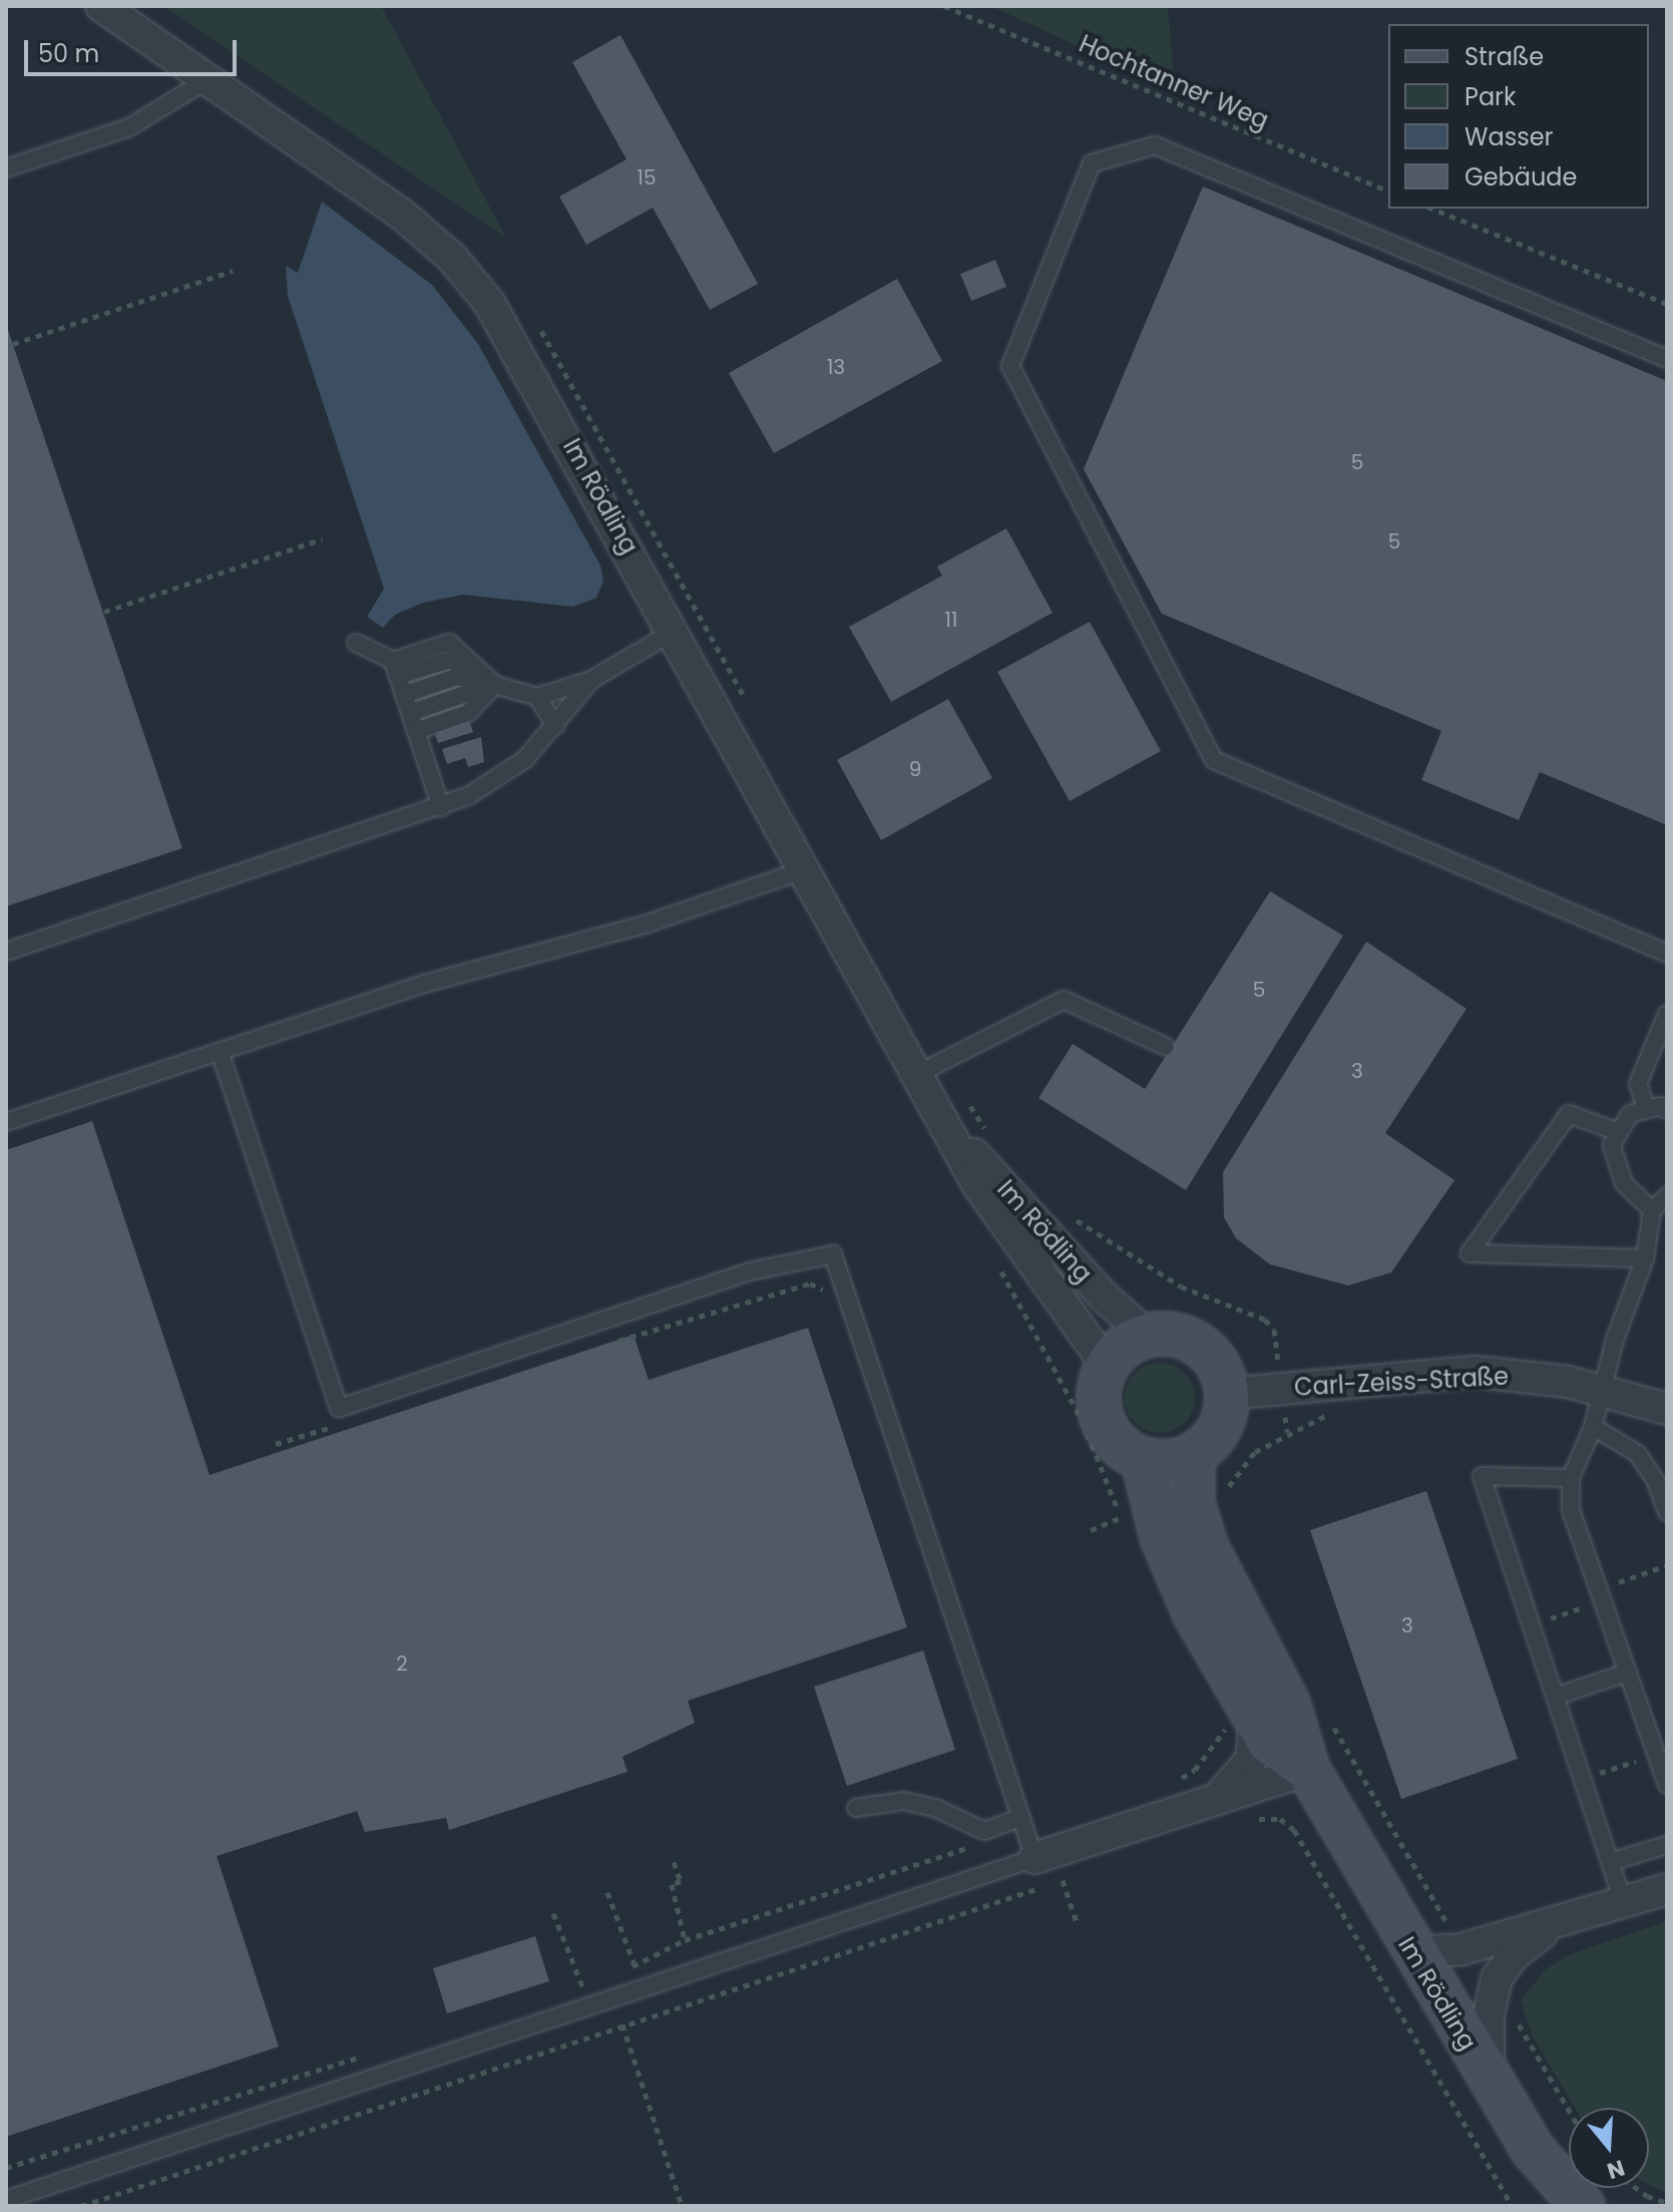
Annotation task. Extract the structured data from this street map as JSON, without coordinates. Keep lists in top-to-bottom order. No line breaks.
{"streets":{"street":["Im Rödling","Carl-Zeiss-Straße"],"path":["Hochtanner Weg"]},"crossings":[["Im Rödling","Carl-Zeiss-Straße"]],"house_numbers":["15","13","5","5","11","9","5","3","3","2"],"legend":["Straße","Park","Wasser","Gebäude"],"scale_bar":"50 m","north":"bottom"}
